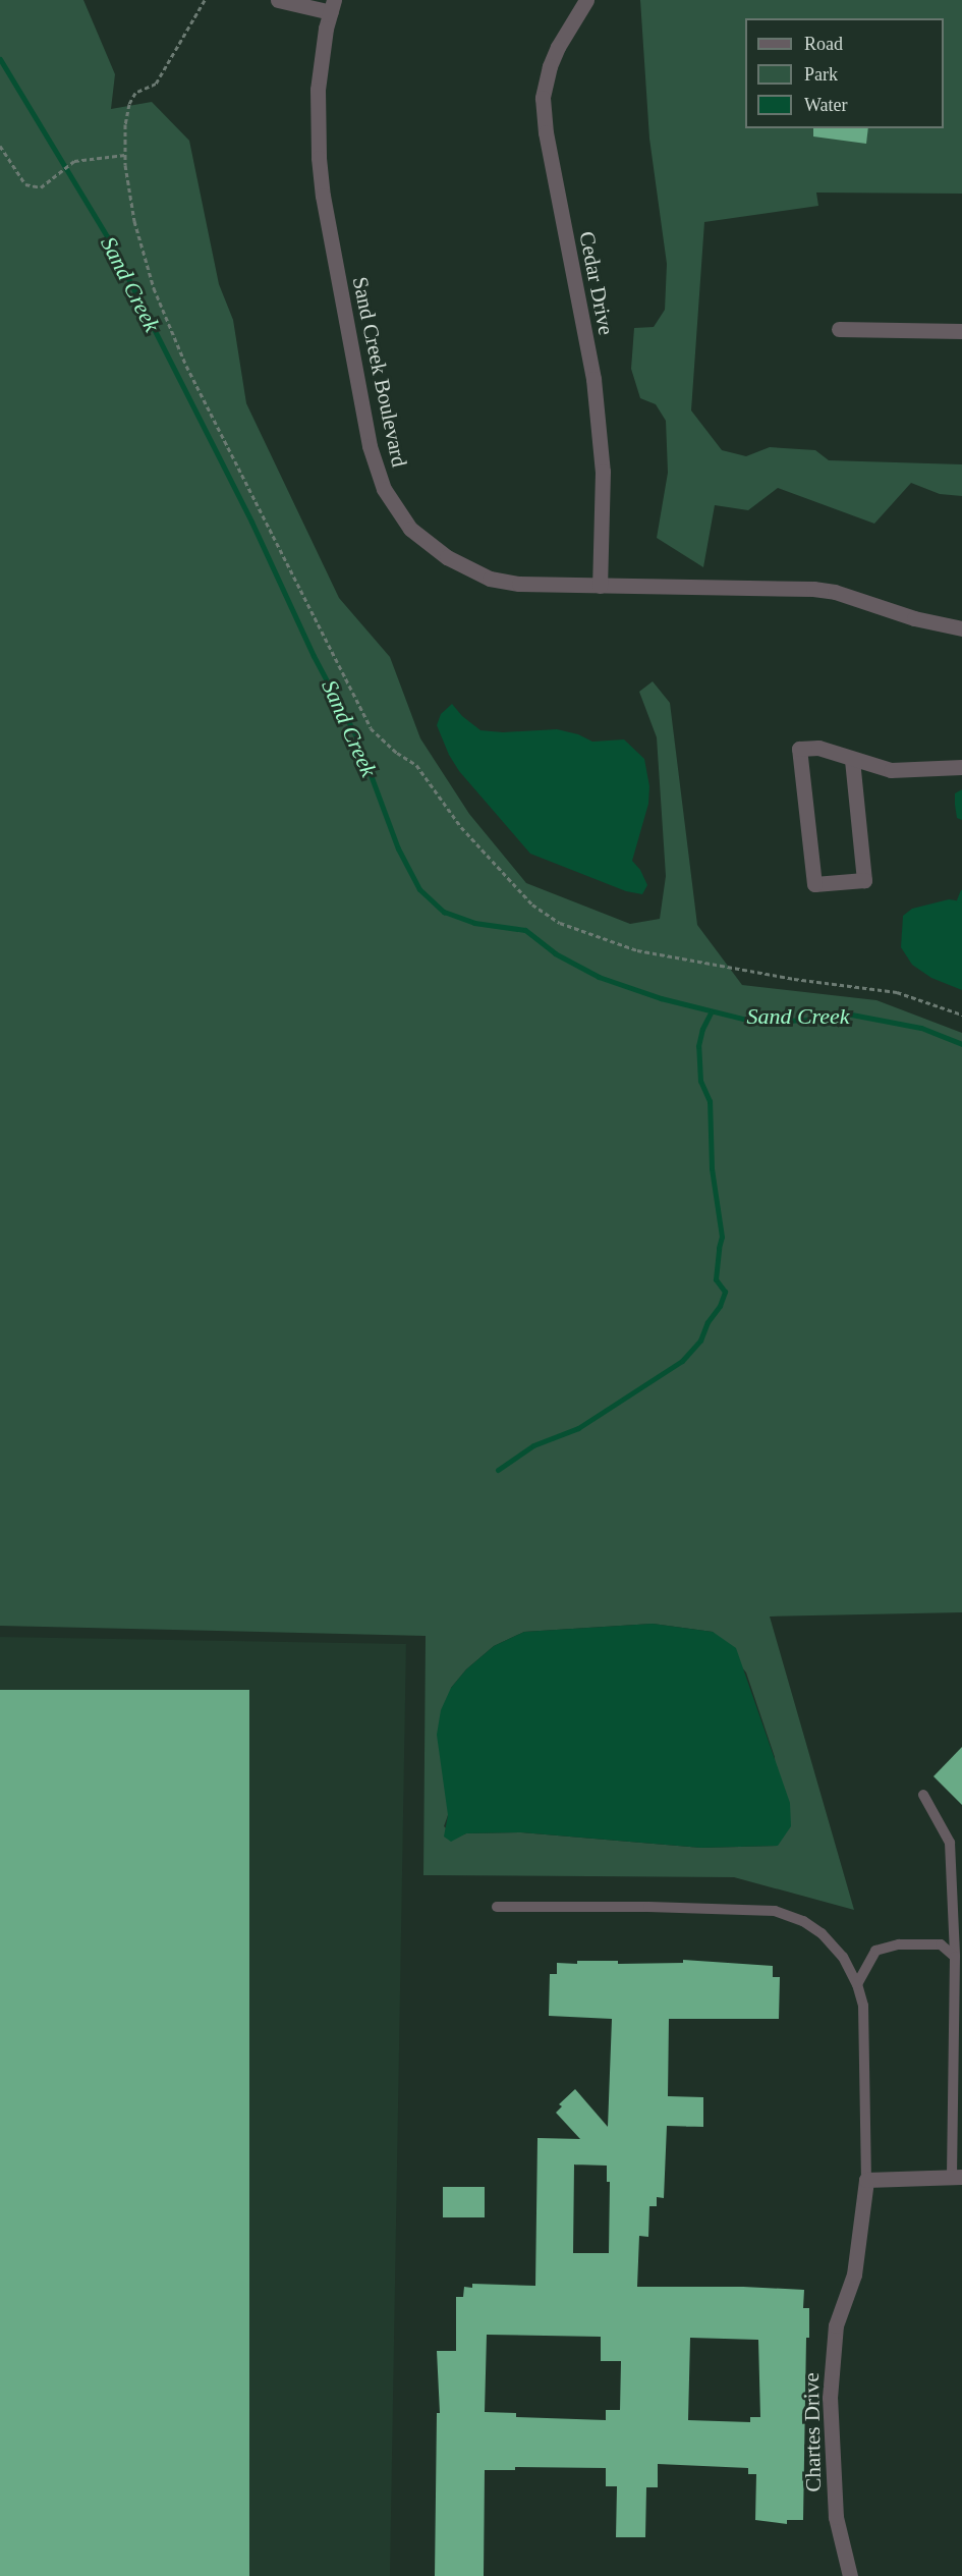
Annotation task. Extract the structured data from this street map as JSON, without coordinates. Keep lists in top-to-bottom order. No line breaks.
{"streets":{"street":["Cedar Drive","Sand Creek Boulevard","Chartes Drive"]},"crossings":[["Cedar Drive","Sand Creek Boulevard"]],"water":["Sand Creek"],"legend":["Road","Park","Water"]}
